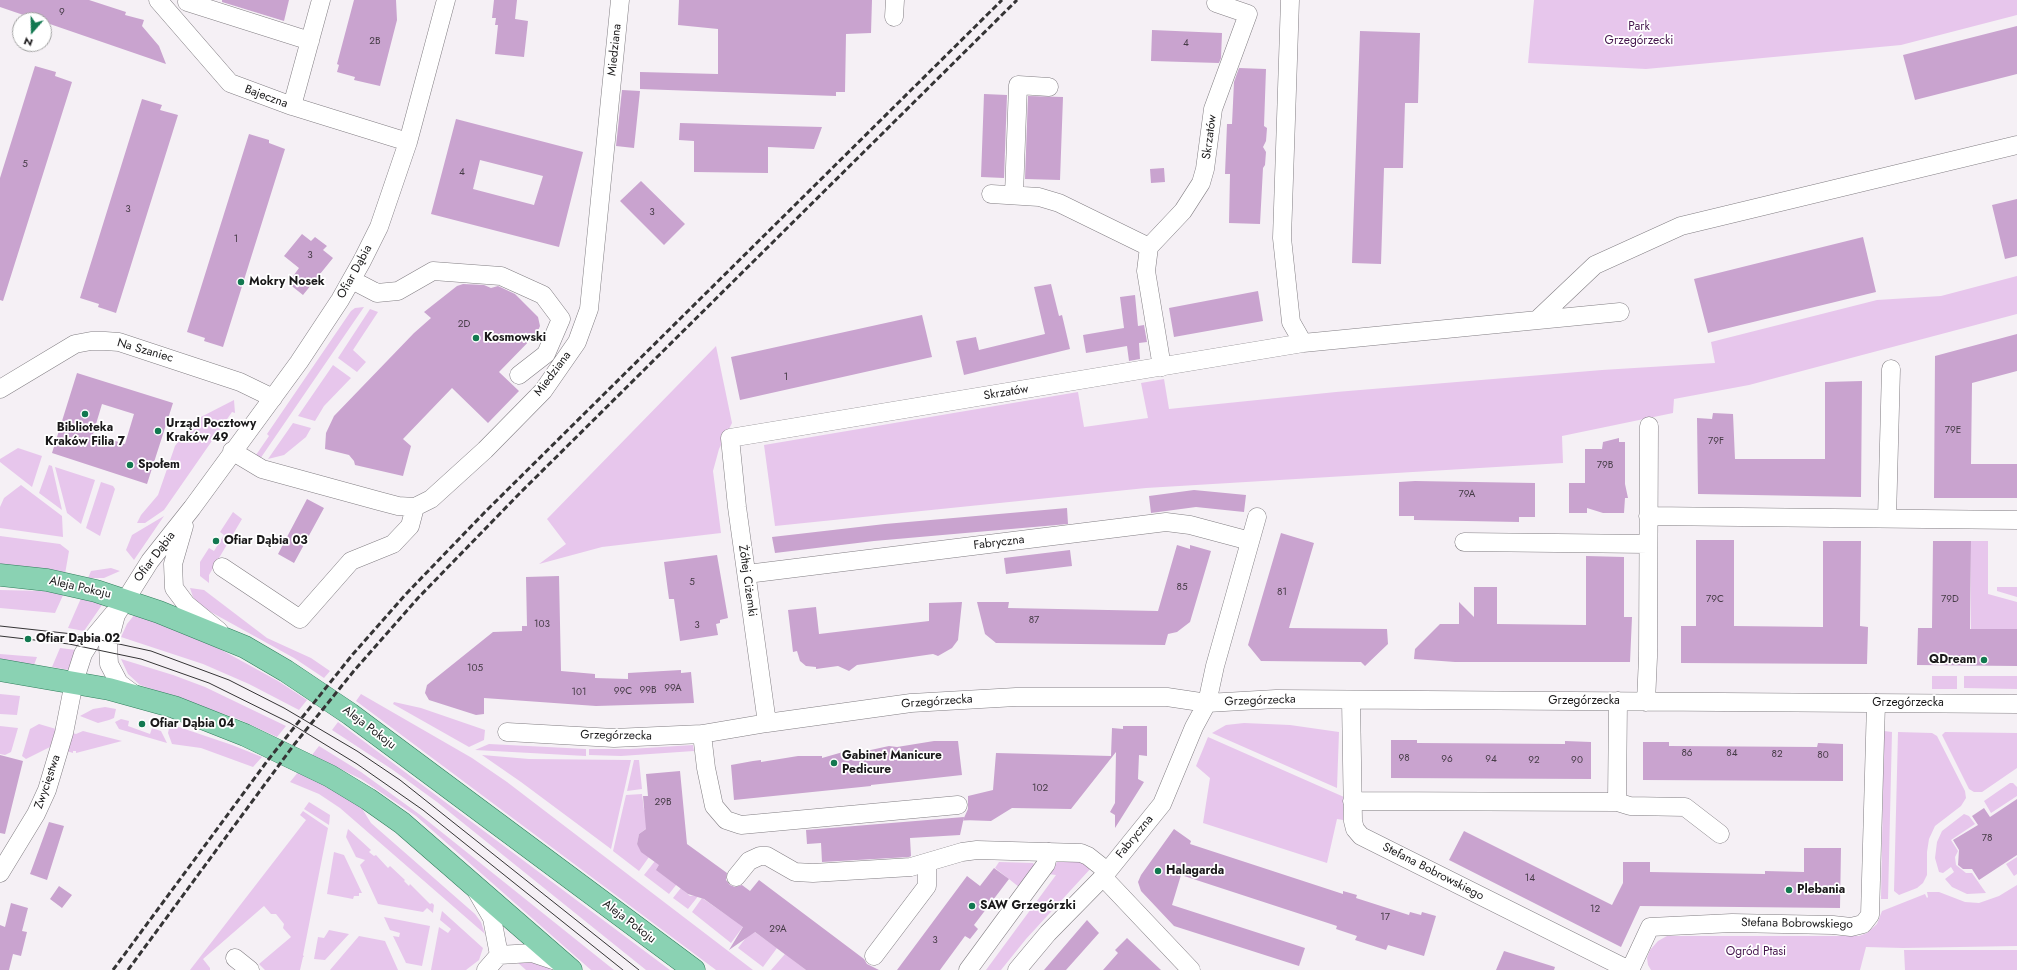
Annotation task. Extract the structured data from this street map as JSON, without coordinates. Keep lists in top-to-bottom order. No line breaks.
{"streets":{"main road":["Aleja Pokoju"],"street":["Miedziana","Bajeczna","Skrzatów","Ofiar Dąbia","Na Szaniec","Fabryczna","Żółtej Ciżemki","Grzegórzecka","Zwycięstwa","Stefana Bobrowskiego"]},"crossings":[["Bajeczna","Ofiar Dąbia"],["Skrzatów","Żółtej Ciżemki"],["Ofiar Dąbia","Na Szaniec"],["Ofiar Dąbia","Aleja Pokoju"],["Ofiar Dąbia","Zwycięstwa"],["Fabryczna","Żółtej Ciżemki"],["Fabryczna","Grzegórzecka"],["Żółtej Ciżemki","Grzegórzecka"],["Grzegórzecka","Stefana Bobrowskiego"]],"parks":["Park Grzegórzecki","Ogród Ptasi"],"places":["Mokry Nosek","Kosmowski","Biblioteka Kraków Filia 7","Urząd Pocztowy Kraków 49","Społem","Ofiar Dąbia 03","Ofiar Dąbia 02","QDream","Ofiar Dąbia 04","Gabinet Manicure Pedicure","Halagarda","Plebania","SAW Grzegórzki"],"house_numbers":["9","2B","4","5","4","3","3","1","3","2D","1","79E","79F","79B","79A","5","85","81","79C","79D","87","103","3","105","99A","99B","99C","101","86","84","82","80","98","96","94","92","90","102","29B","78","14","12","17","29A","3"],"north":"bottom"}
